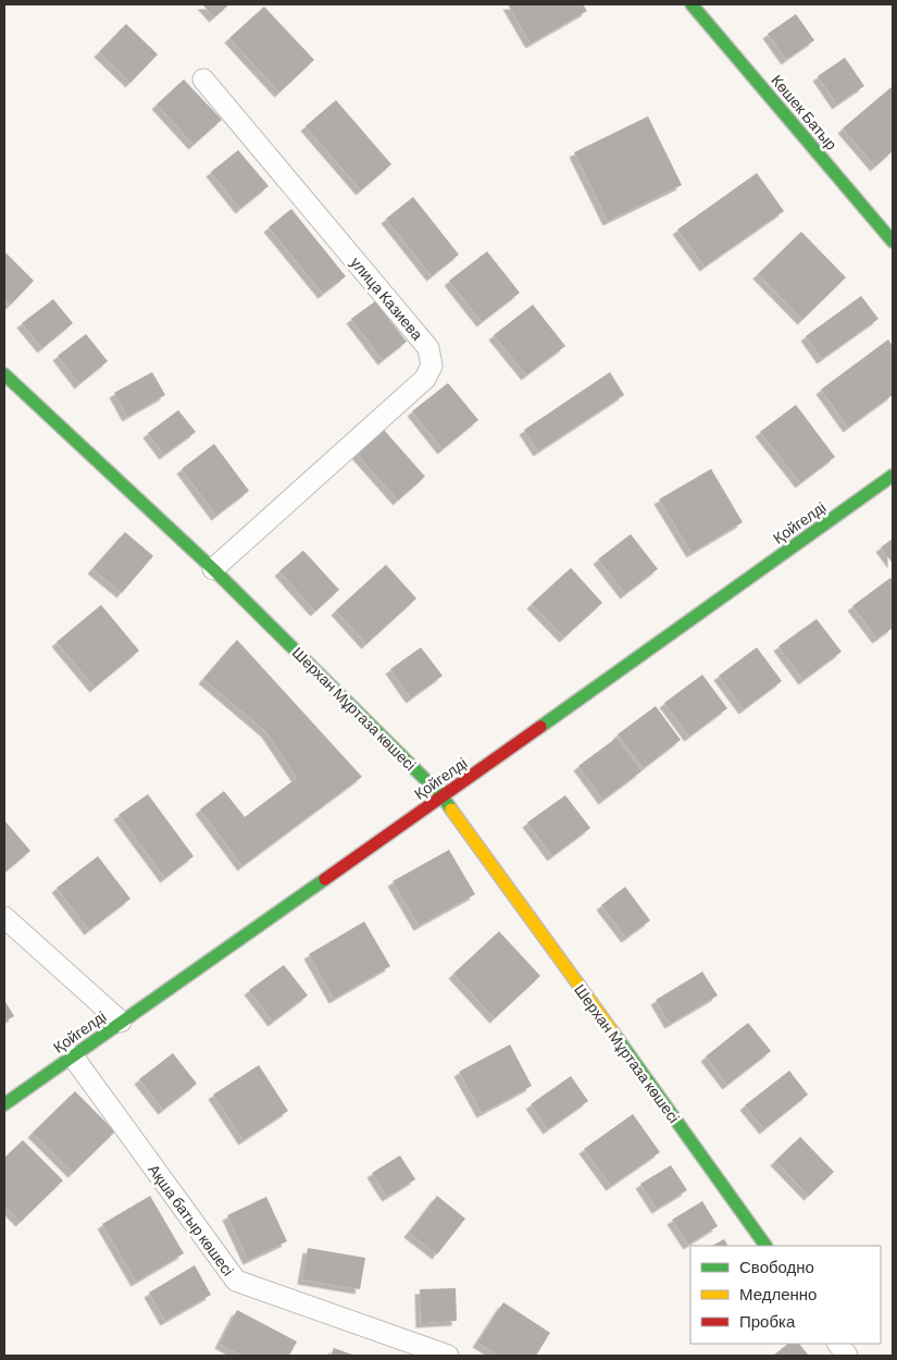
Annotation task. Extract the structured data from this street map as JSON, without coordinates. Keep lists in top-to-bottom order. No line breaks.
{"streets":{"street":["Көшек Батыр","улица Казиева","Қойгелді","Шерхан Мұртаза көшесі","Ақша батыр көшесі"]},"crossings":[["улица Казиева","Шерхан Мұртаза көшесі"],["Қойгелді","Шерхан Мұртаза көшесі"],["Қойгелді","Ақша батыр көшесі"]],"legend":["Свободно","Медленно","Пробка"]}
